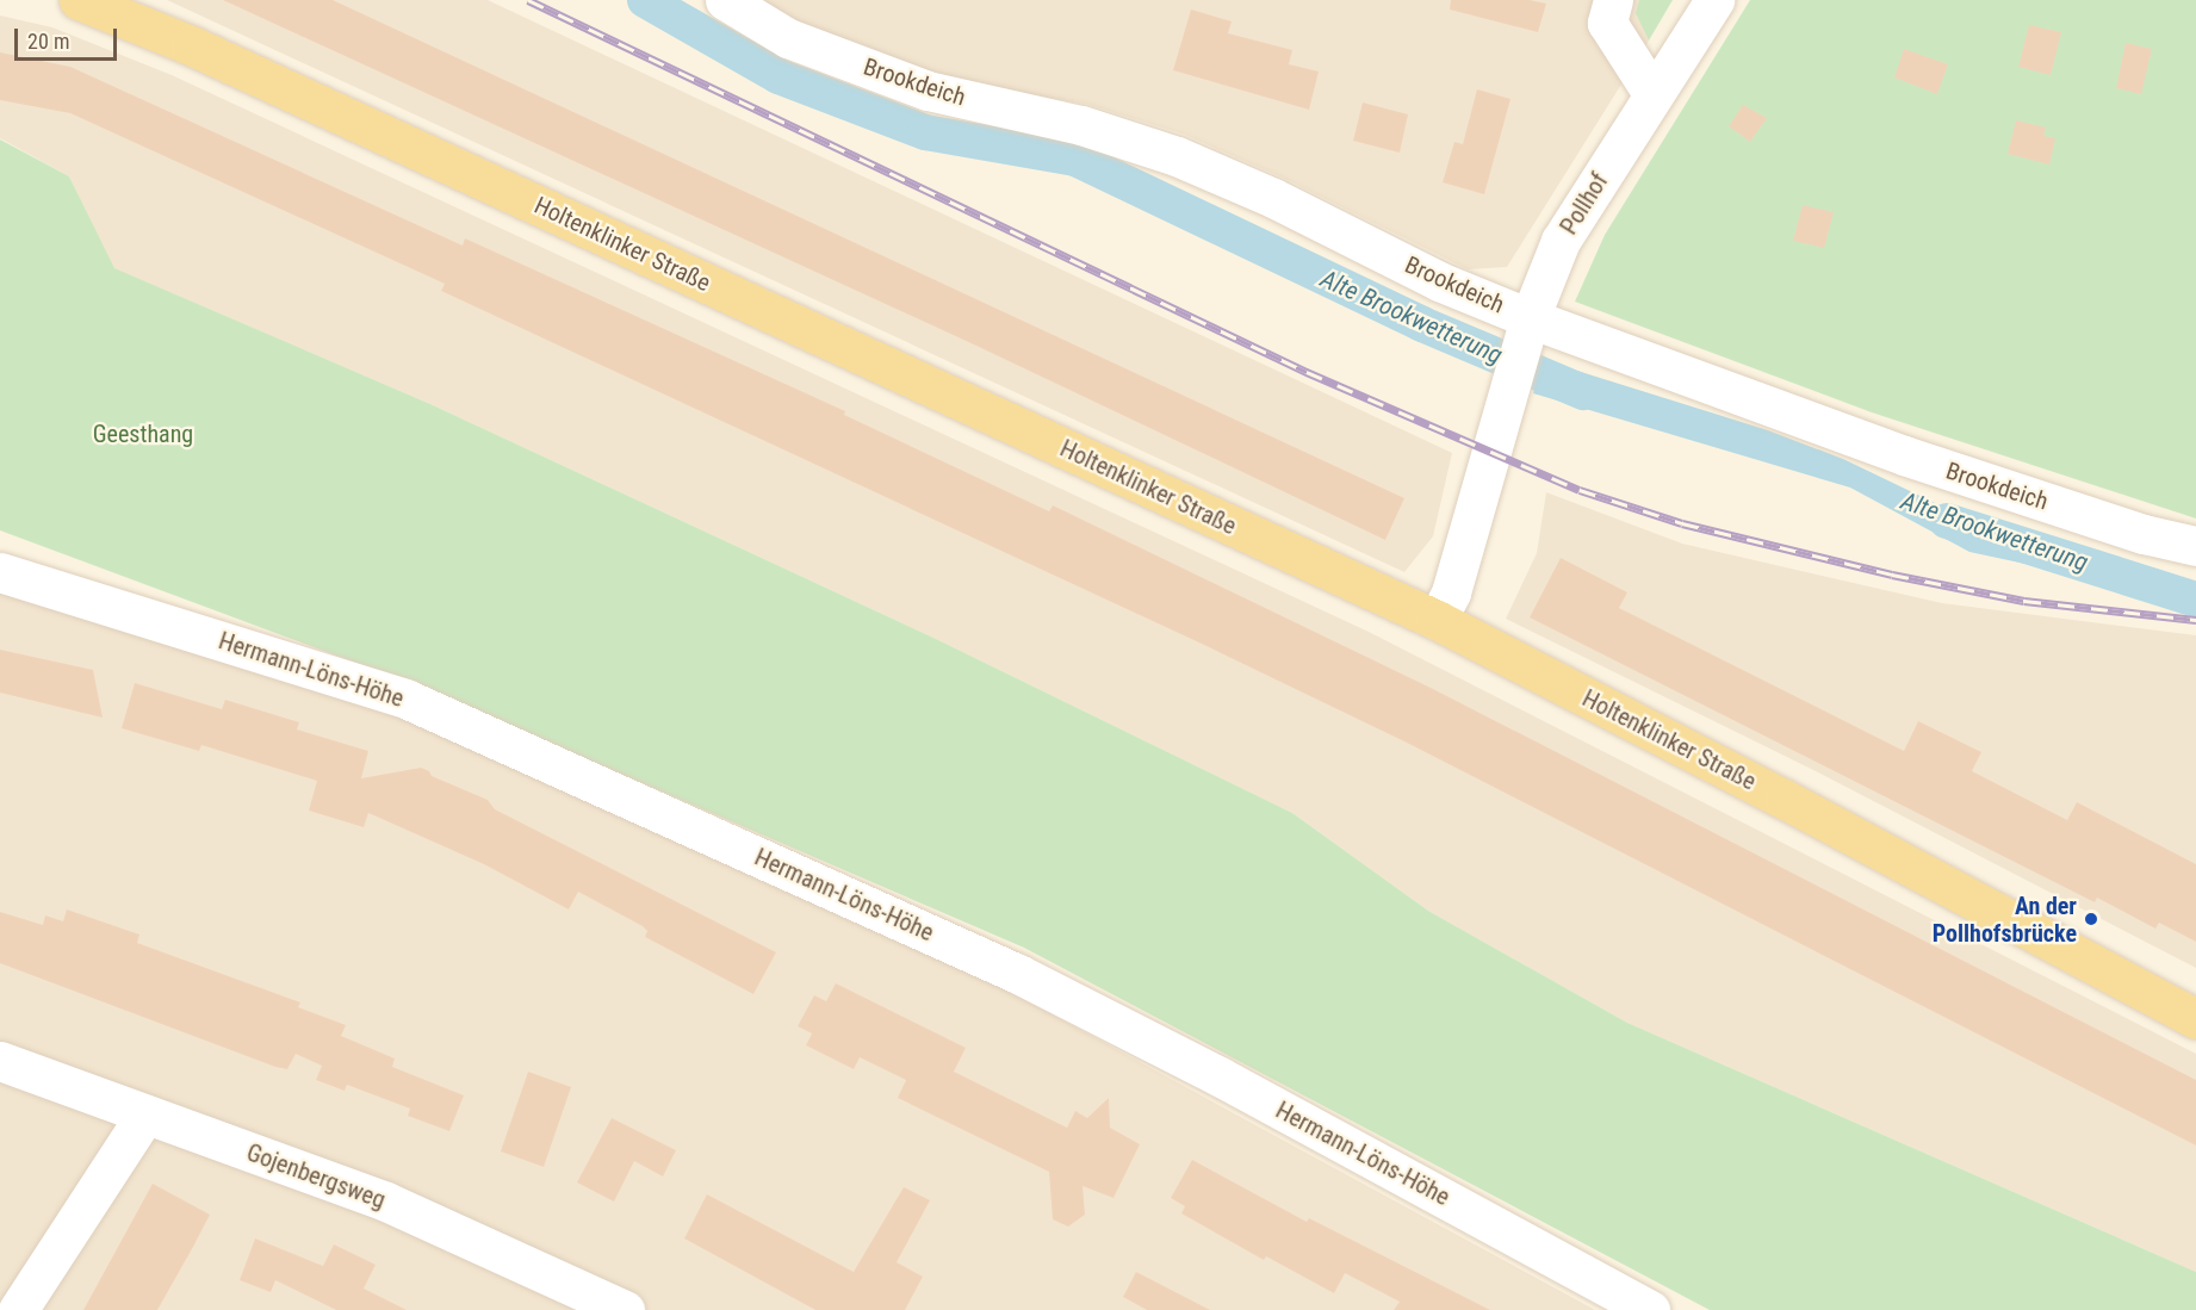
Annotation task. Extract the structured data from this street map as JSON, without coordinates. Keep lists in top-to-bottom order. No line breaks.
{"streets":{"main road":["Holtenklinker Straße"],"street":["Brookdeich","Pollhof","Hermann-Löns-Höhe","Gojenbergsweg"]},"crossings":[["Brookdeich","Pollhof"],["Pollhof","Holtenklinker Straße"]],"water":["Alte Brookwetterung"],"parks":["Geesthang"],"places":["An der Pollhofsbrücke"],"scale_bar":"20 m"}
